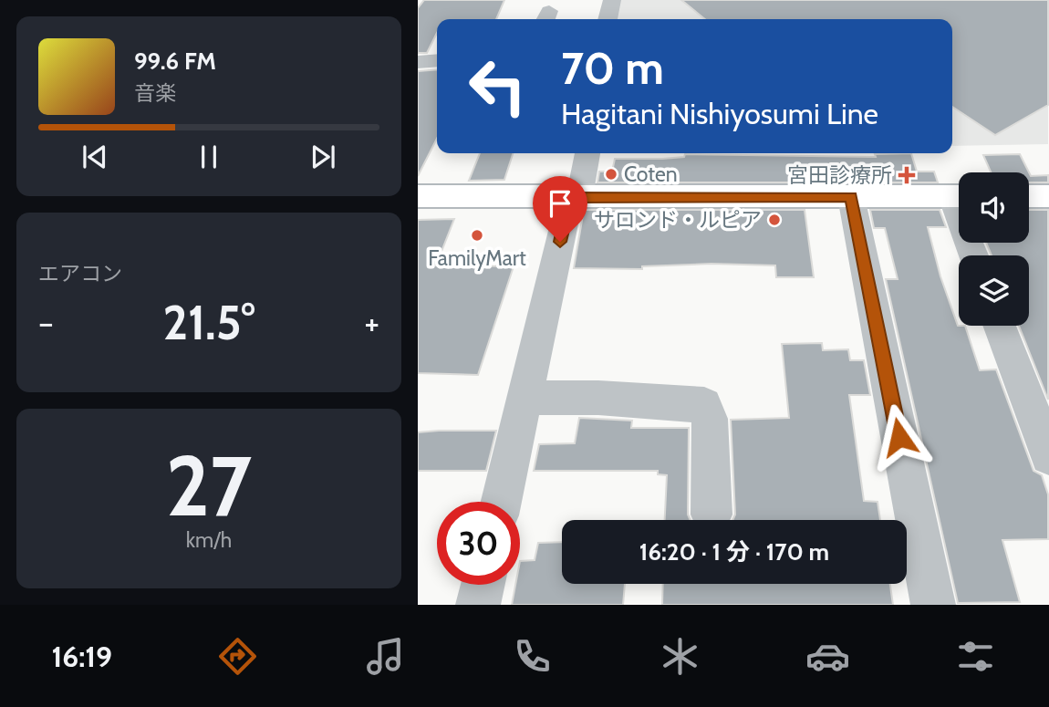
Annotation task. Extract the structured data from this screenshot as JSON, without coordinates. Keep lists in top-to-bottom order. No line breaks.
{"places":{"other":["Coten","サロンド・ルピア","FamilyMart"],"health":["宮田診療所"]},"page":{"turn":["70 m","Hagitani Nishiyosumi Line"],"song":["99.6 FM","音楽"],"tile":["エアコン",["27","km/h"]],"heat":["−","21.5°","+"],"limit":"30","trip":"16:20 · 1 分 · 170 m","tabs":"16:19"}}
